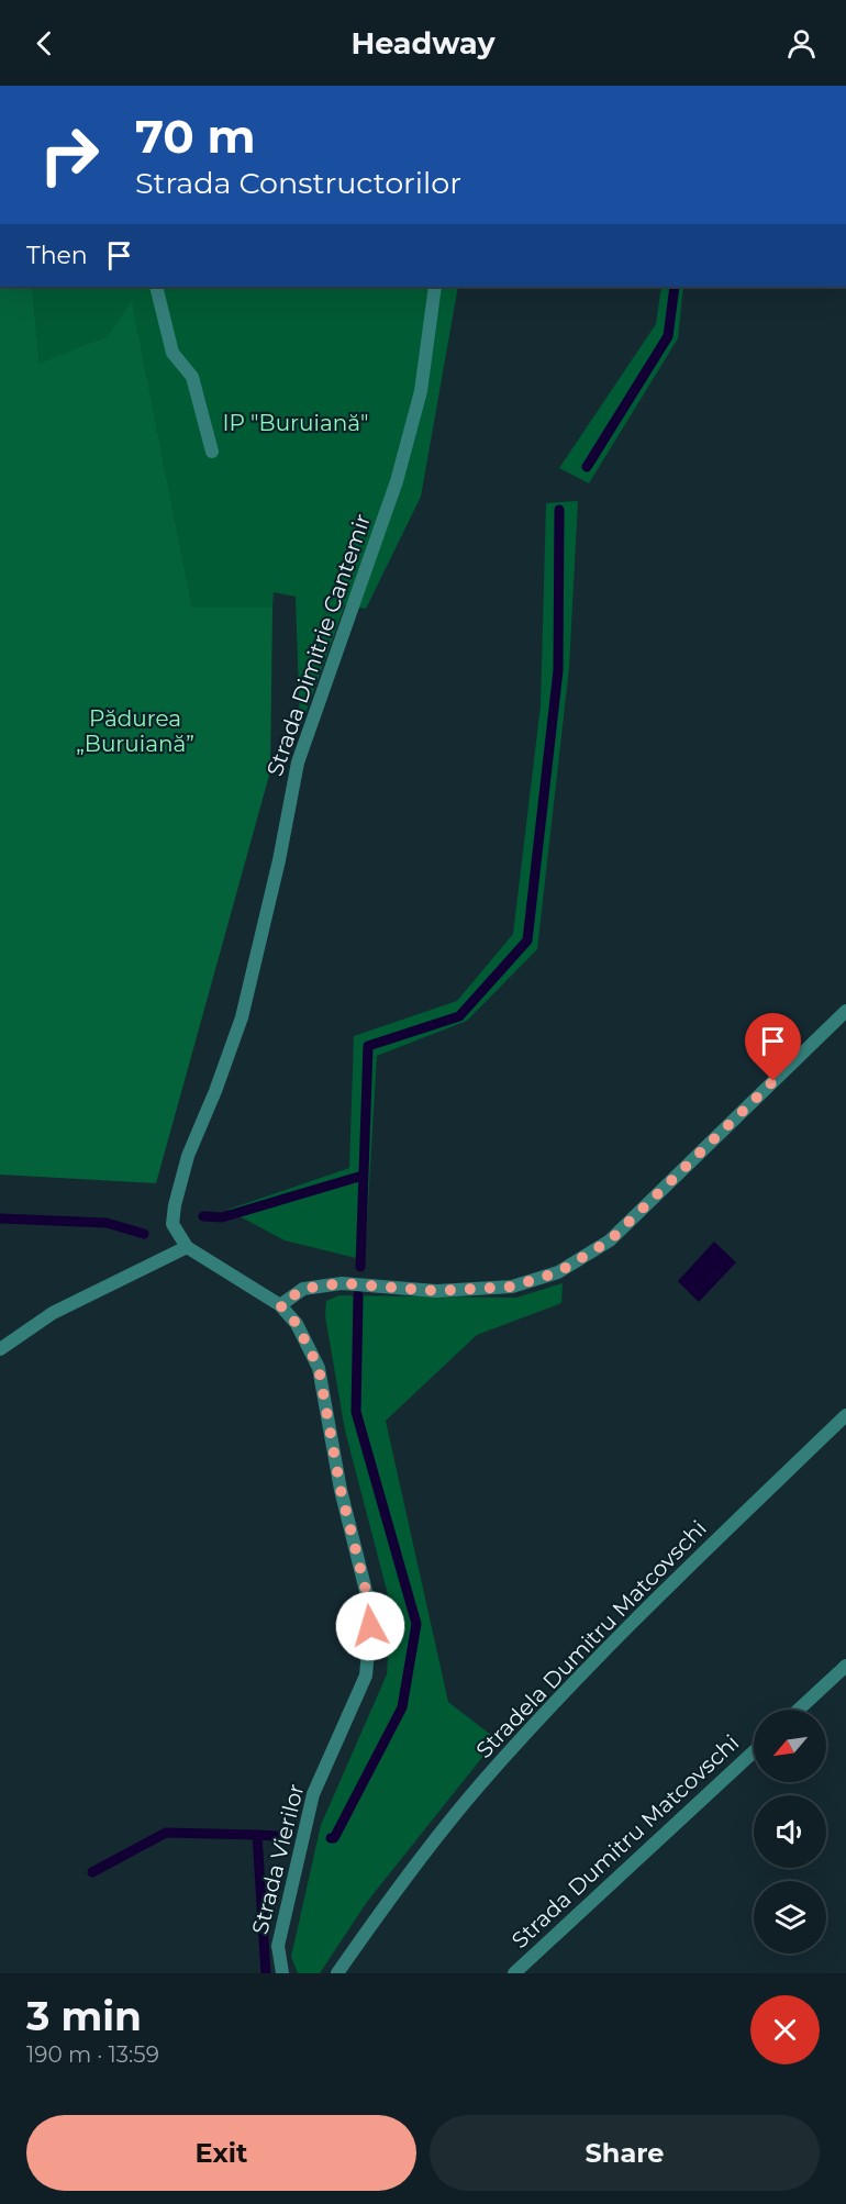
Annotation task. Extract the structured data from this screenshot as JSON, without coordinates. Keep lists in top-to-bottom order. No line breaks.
{"streets":{"street":["Strada Dimitrie Cantemir","Stradela Dumitru Matcovschi","Strada Dumitru Matcovschi","Strada Vierilor"]},"crossings":[["Strada Dimitrie Cantemir","Strada Vierilor"]],"parks":["IP \"Buruiană\"","Pădurea „Buruiană”"],"north":"bottom left","page":{"header":"Headway","turn":["70 m","Strada Constructorilor"],"then":"Then","heading":["3 min","190 m · 13:59"],"buttons":["Exit","Share"]}}
